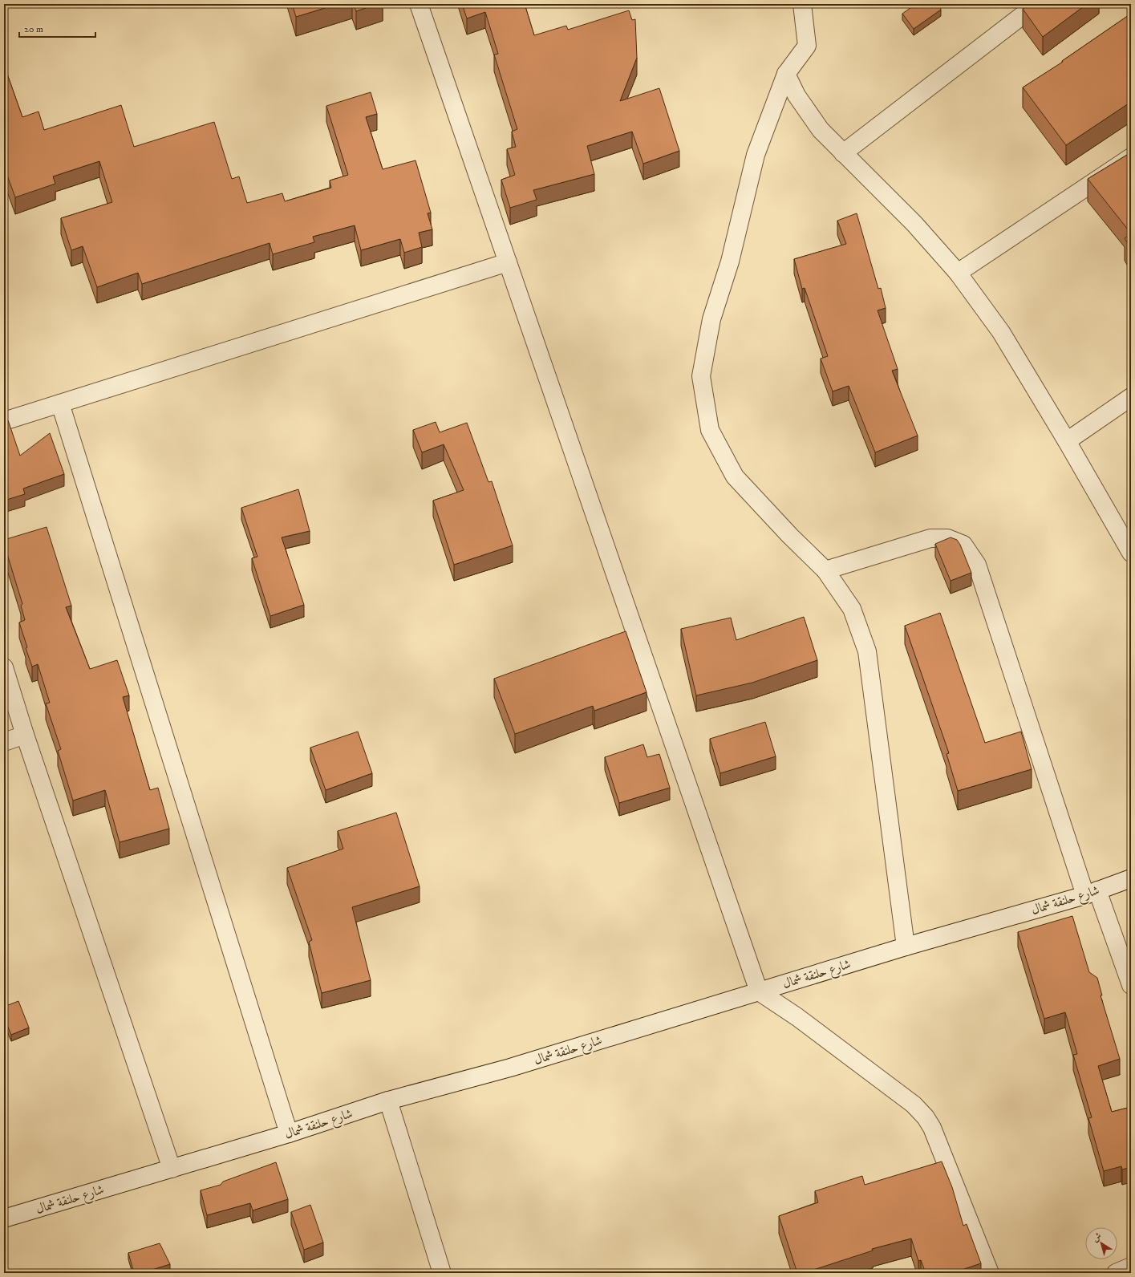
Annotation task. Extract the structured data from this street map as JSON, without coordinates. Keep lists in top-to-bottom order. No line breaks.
{"streets":{"street":["شارع حلنقة شمال"]},"scale_bar":"20 m","north":"top left"}
